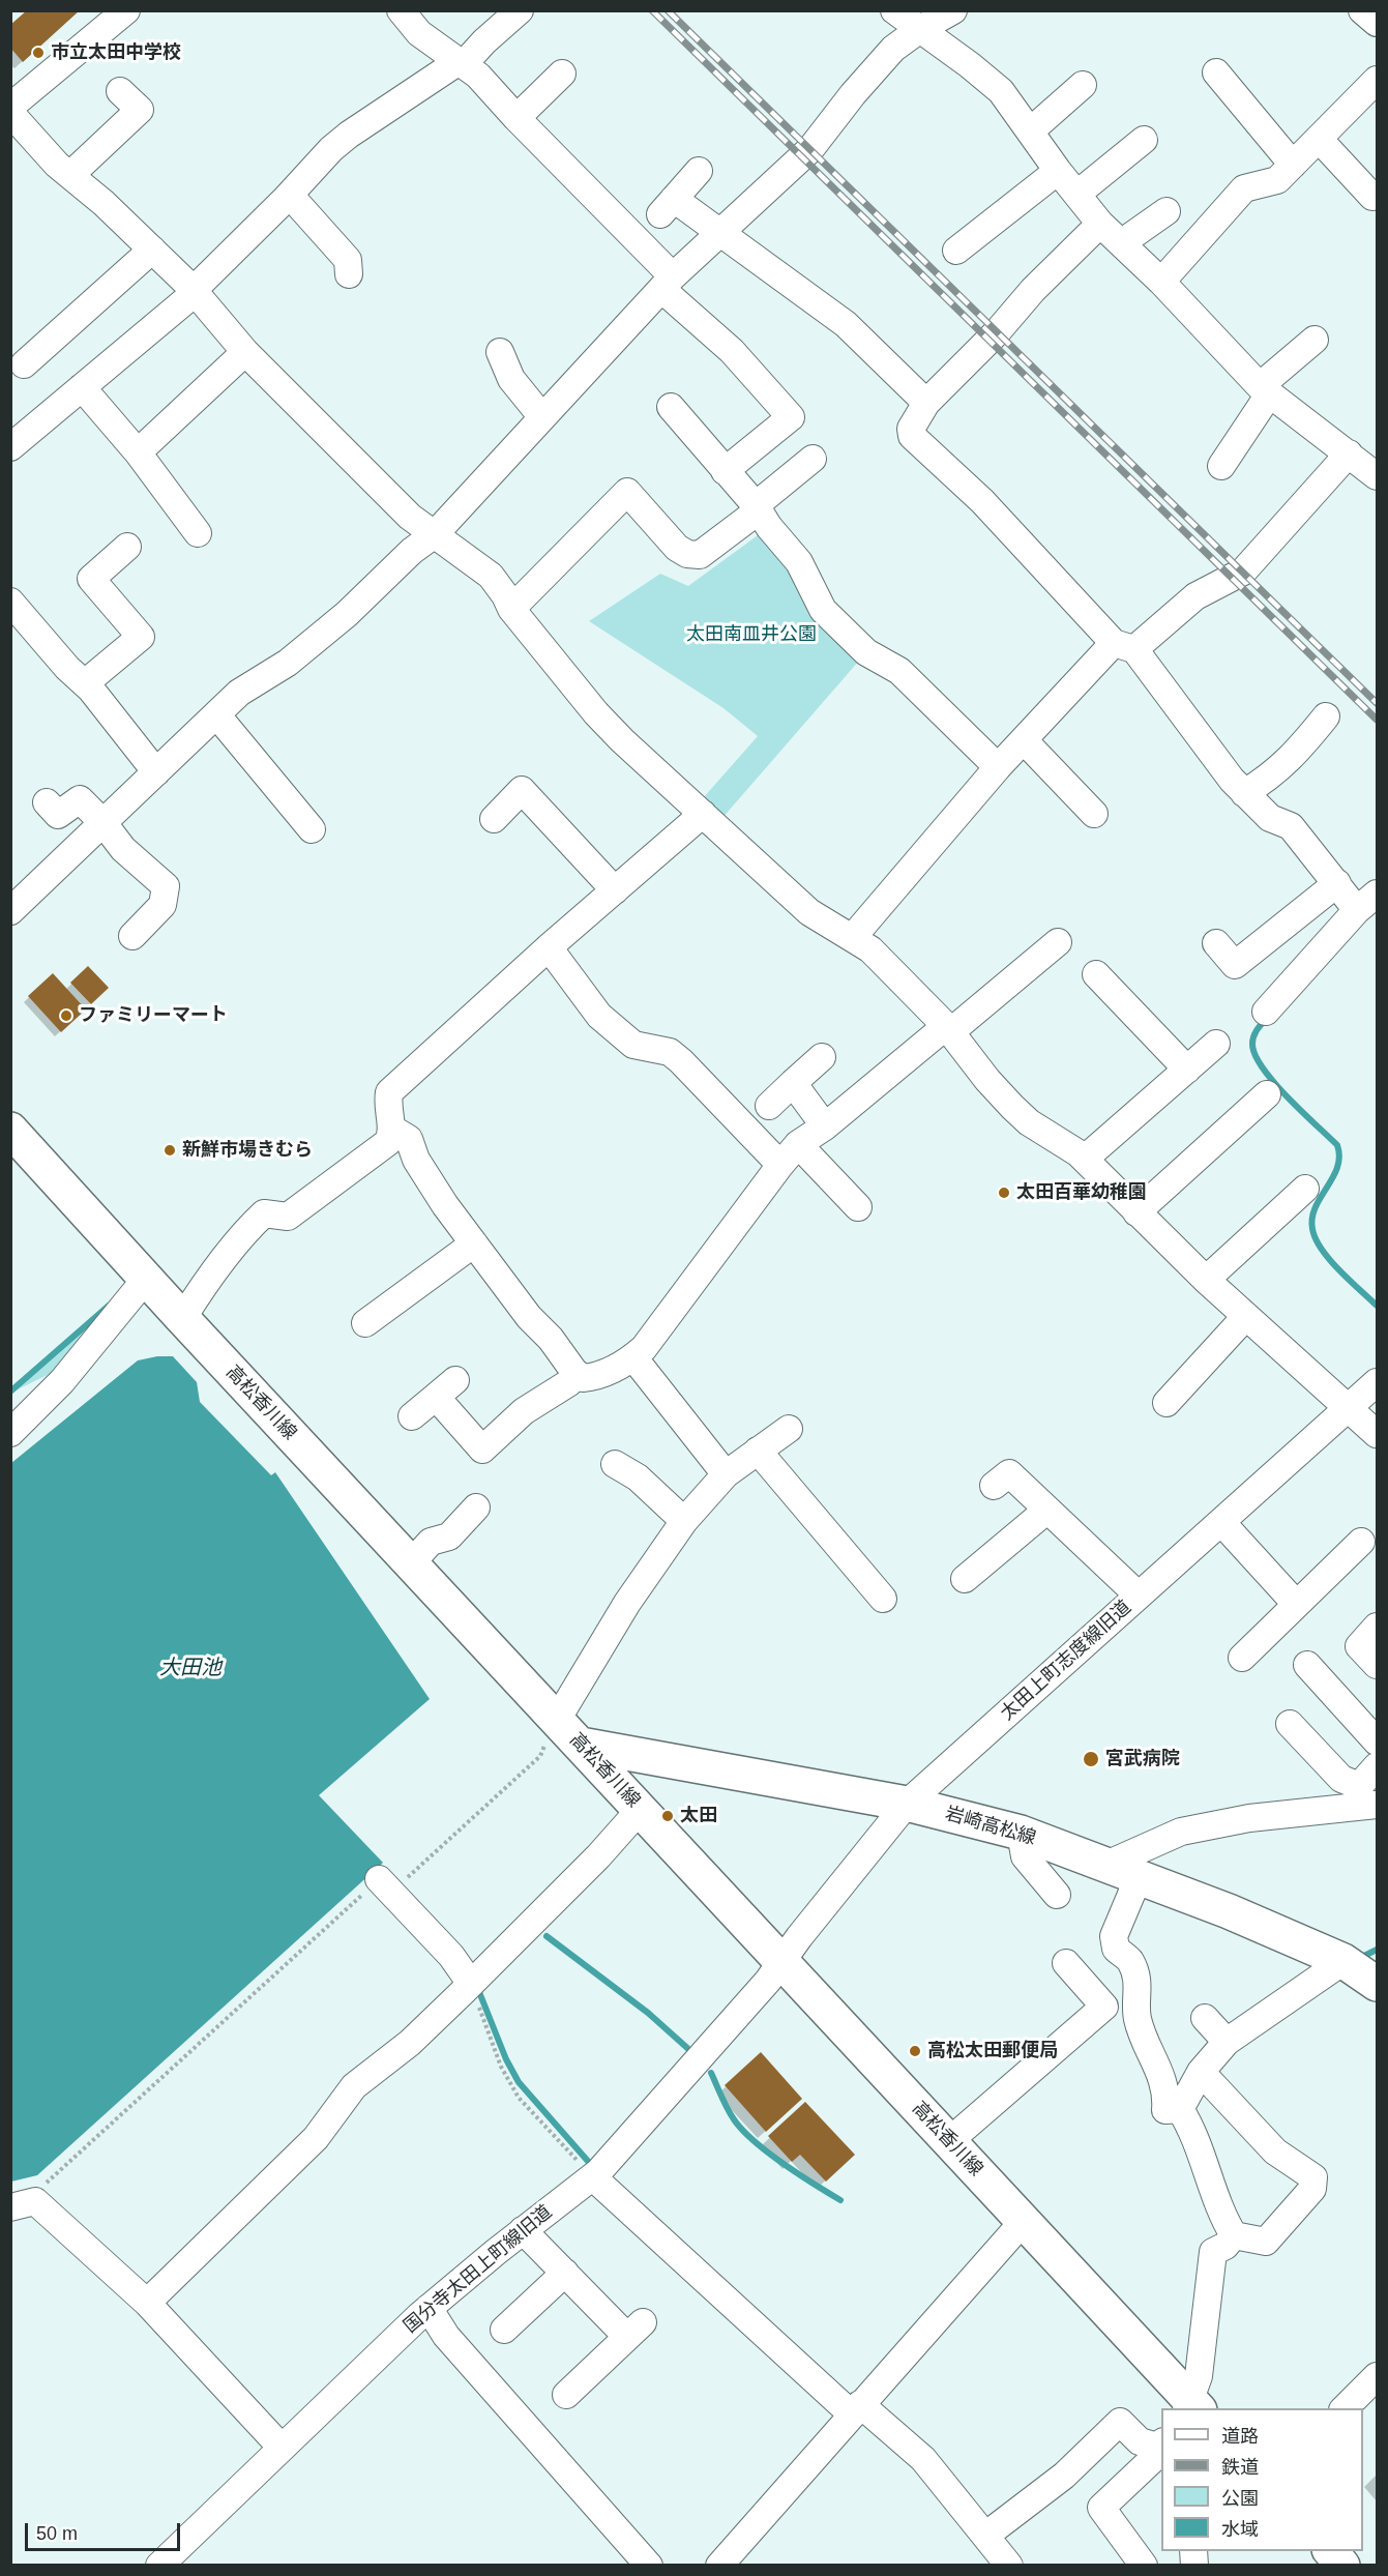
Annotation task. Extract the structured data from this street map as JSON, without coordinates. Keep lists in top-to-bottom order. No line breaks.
{"streets":{"main road":["高松香川線","岩崎高松線"],"street":["太田上町志度線旧道","国分寺太田上町線旧道"]},"crossings":[["高松香川線","太田上町志度線旧道"],["高松香川線","岩崎高松線"],["高松香川線","国分寺太田上町線旧道"],["太田上町志度線旧道","岩崎高松線"],["太田上町志度線旧道","国分寺太田上町線旧道"]],"water":["大田池"],"parks":["太田南皿井公園"],"places":["市立太田中学校","ファミリーマート","新鮮市場きむら","太田百華幼稚園","宮武病院","太田","高松太田郵便局"],"legend":["道路","鉄道","公園","水域"],"scale_bar":"50 m"}
